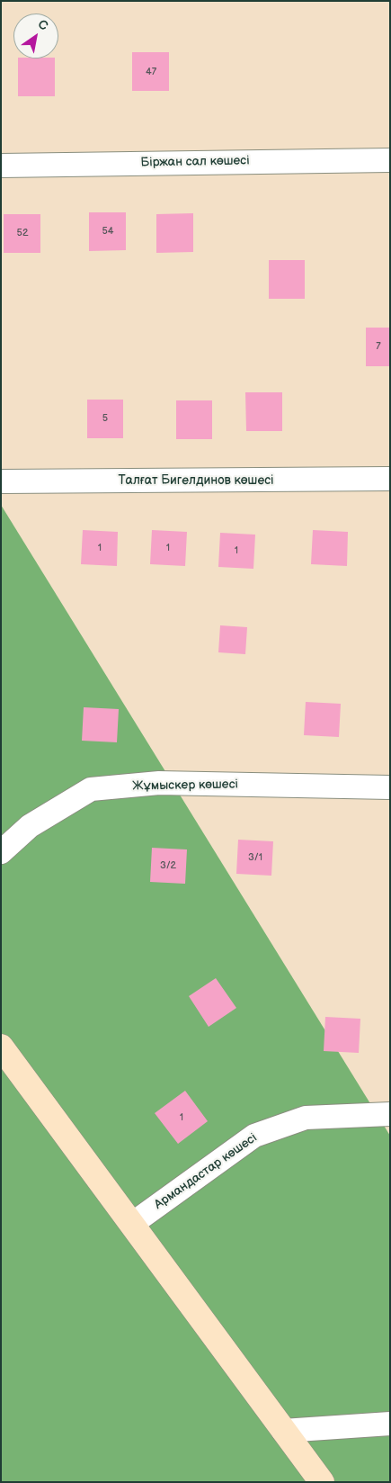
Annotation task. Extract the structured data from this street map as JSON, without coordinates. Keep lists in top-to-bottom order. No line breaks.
{"streets":{"street":["Біржан сал көшесі","Талғат Бигелдинов көшесі","Жұмыскер көшесі","Армандастар көшесі"]},"house_numbers":["47","54","52","7","5","1","1","1","3/1","3/2","1"],"north":"top right"}
